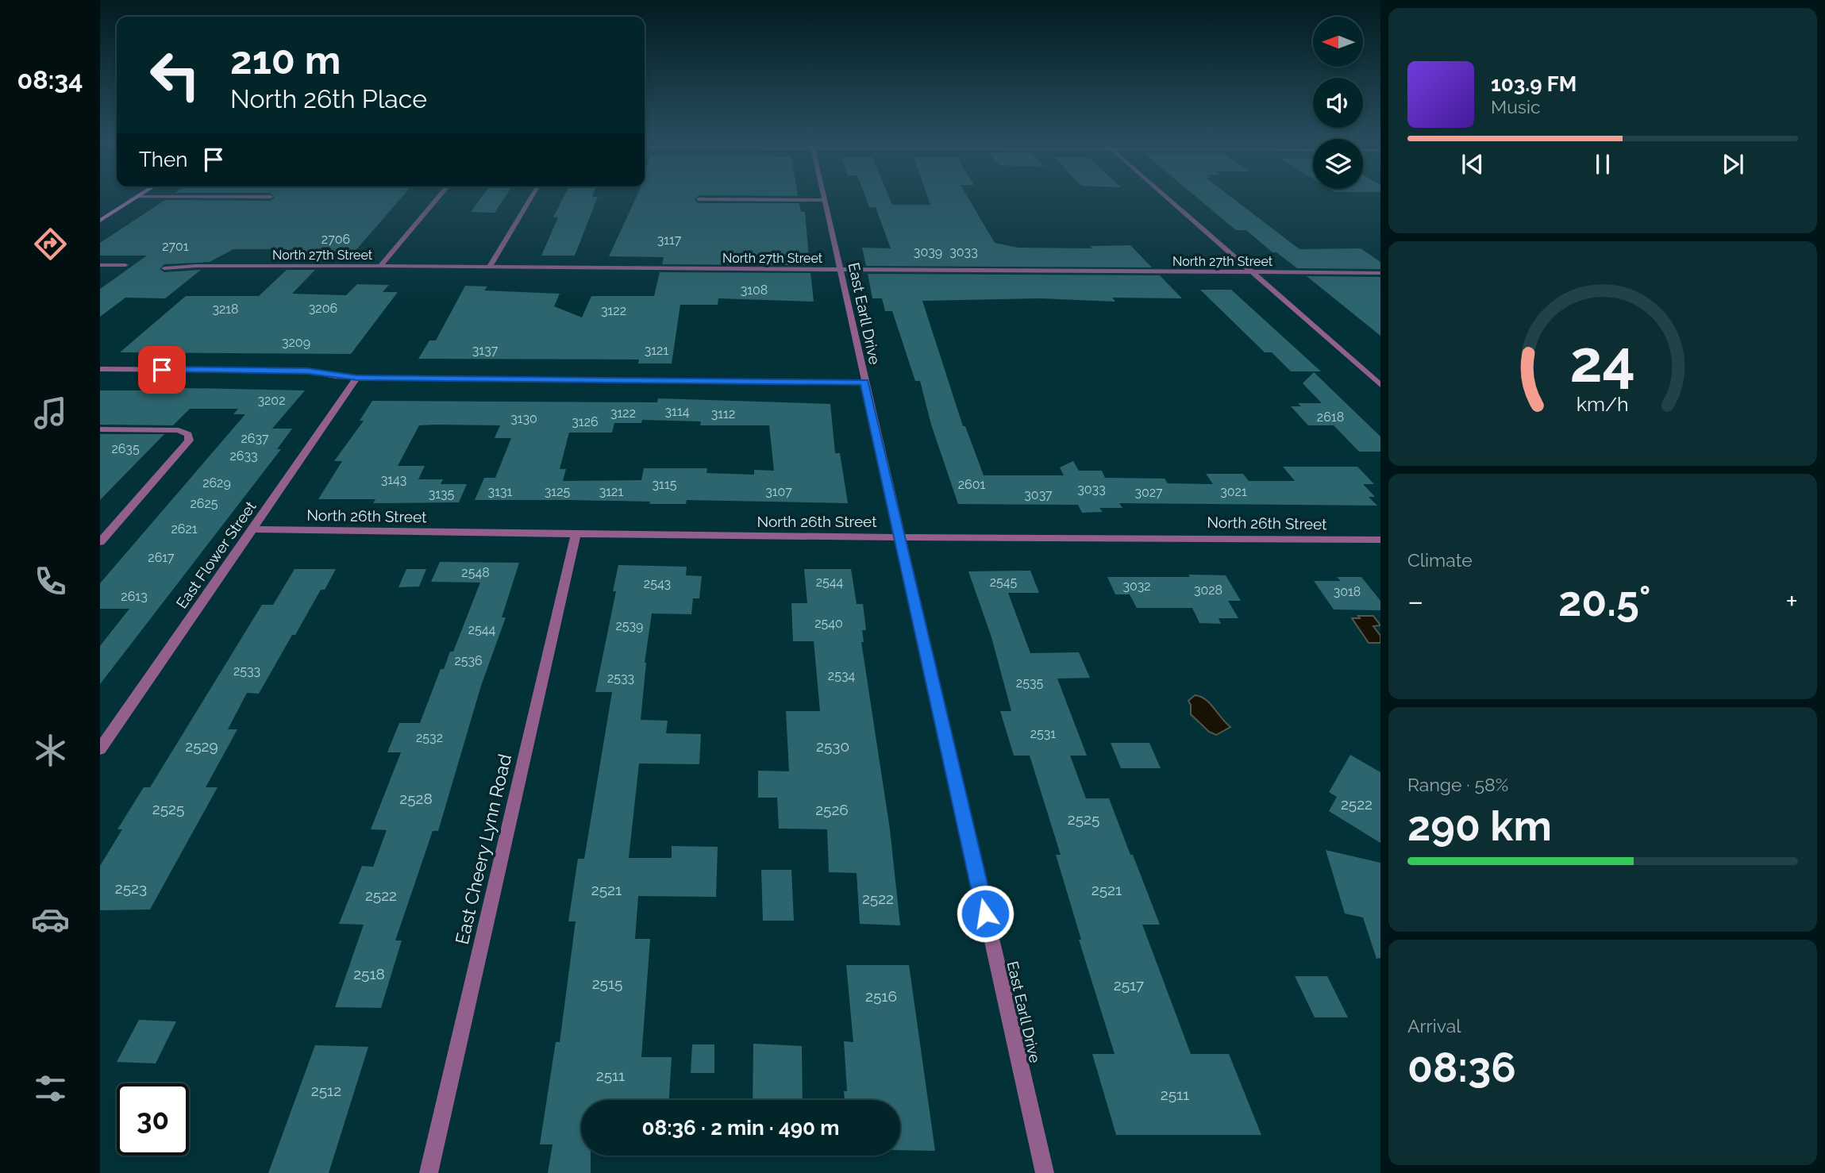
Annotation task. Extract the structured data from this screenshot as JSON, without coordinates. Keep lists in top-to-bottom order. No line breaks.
{"streets":{"street":["North 27th Street","East Earll Drive","North 26th Street","East Flower Street","East Cheery Lynn Road"]},"crossings":[["North 27th Street","East Earll Drive"],["East Earll Drive","North 26th Street"],["North 26th Street","East Flower Street"],["North 26th Street","East Cheery Lynn Road"]],"house_numbers":["2706","3117","2701","3039","3033","3108","3206","3218","3122","3209","3137","3121","3202","3114","3122","3112","2618","3130","3126","2637","2635","2633","3143","2629","3115","2601","3033","3131","3125","3121","3107","3021","3027","3135","3037","2625","2621","2617","2548","2544","2545","2543","3032","3028","3018","2613","2540","2539","2544","2536","2533","2534","2533","2535","2531","2532","2529","2530","2528","2522","2525","2526","2525","2523","2521","2521","2522","2522","2518","2515","2517","2516","2511","2512","2511"],"north":"left","page":{"tabs":"08:34","turn":["210 m","North 26th Place"],"song":["103.9 FM","Music"],"then":"Then","tile":["Climate",["Range · 58%","290 km"],["Arrival","08:36"]],"heat":["−","20.5°","+"],"limit":"30","trip":"08:36 · 2 min · 490 m","gauge":["24","km/h"]}}
